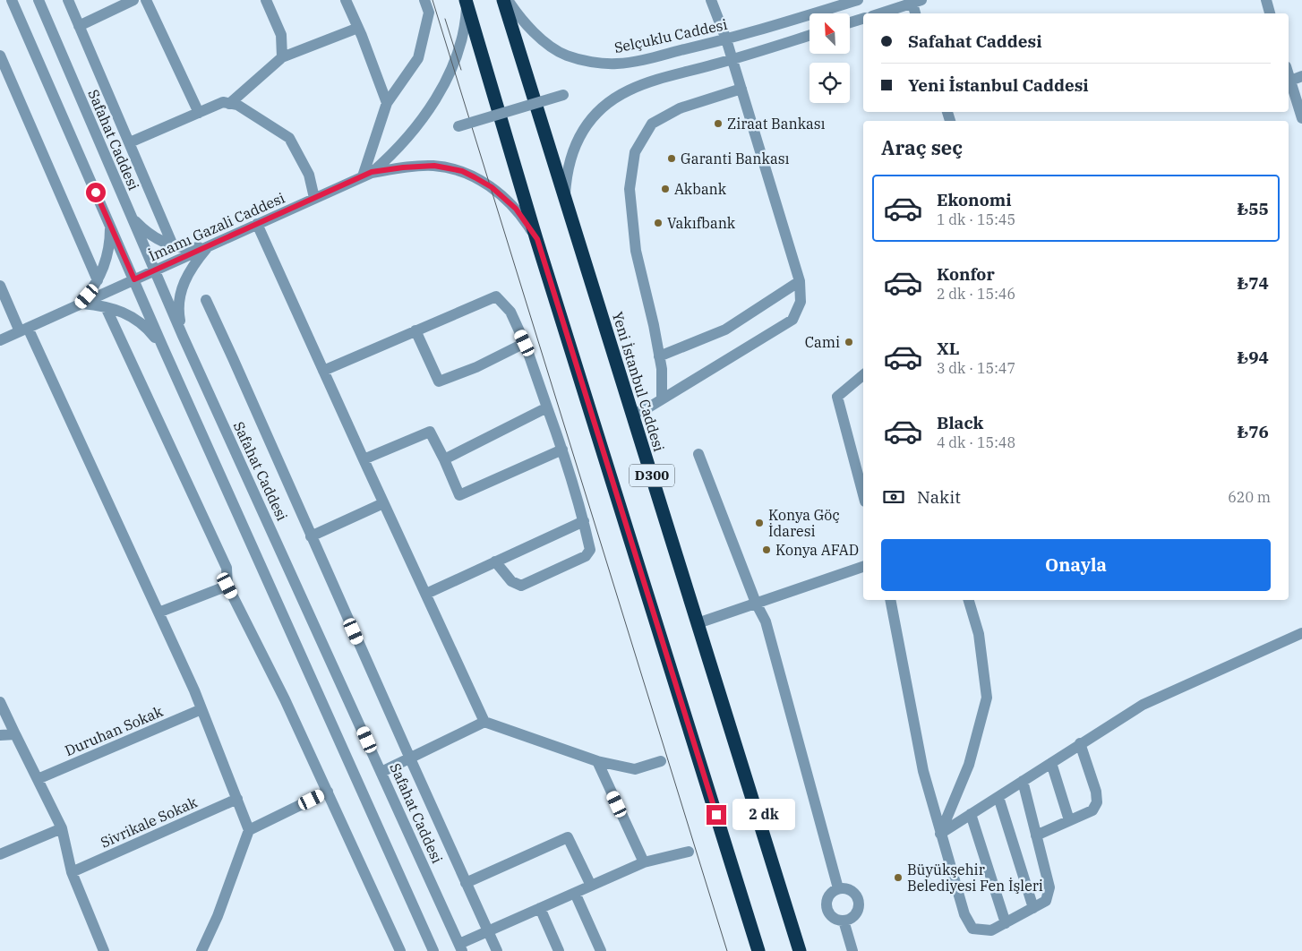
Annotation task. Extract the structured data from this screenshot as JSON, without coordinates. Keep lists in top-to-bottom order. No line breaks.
{"streets":{"highway":["Yeni İstanbul Caddesi","D300"],"street":["Selçuklu Caddesi","Safahat Caddesi","İmamı Gazali Caddesi","Duruhan Sokak","Sivrikale Sokak"]},"crossings":[["Safahat Caddesi","İmamı Gazali Caddesi"]],"places":["Ziraat Bankası","Garanti Bankası","Akbank","Vakıfbank","Cami","Konya Göç İdaresi","Konya AFAD","Büyükşehir Belediyesi Fen İşleri"],"north":"top left","page":{"banner":["Safahat Caddesi","Yeni İstanbul Caddesi"],"heading":"Araç seç","list":[{"name":"Ekonomi","note":"1 dk · 15:45","value":"₺55"},{"name":"Konfor","note":"2 dk · 15:46","value":"₺74"},{"name":"XL","note":"3 dk · 15:47","value":"₺94"},{"name":"Black","note":"4 dk · 15:48","value":"₺76"}],"pay":["Nakit","620 m"],"buttons":"Onayla","bubble":"2 dk"}}
